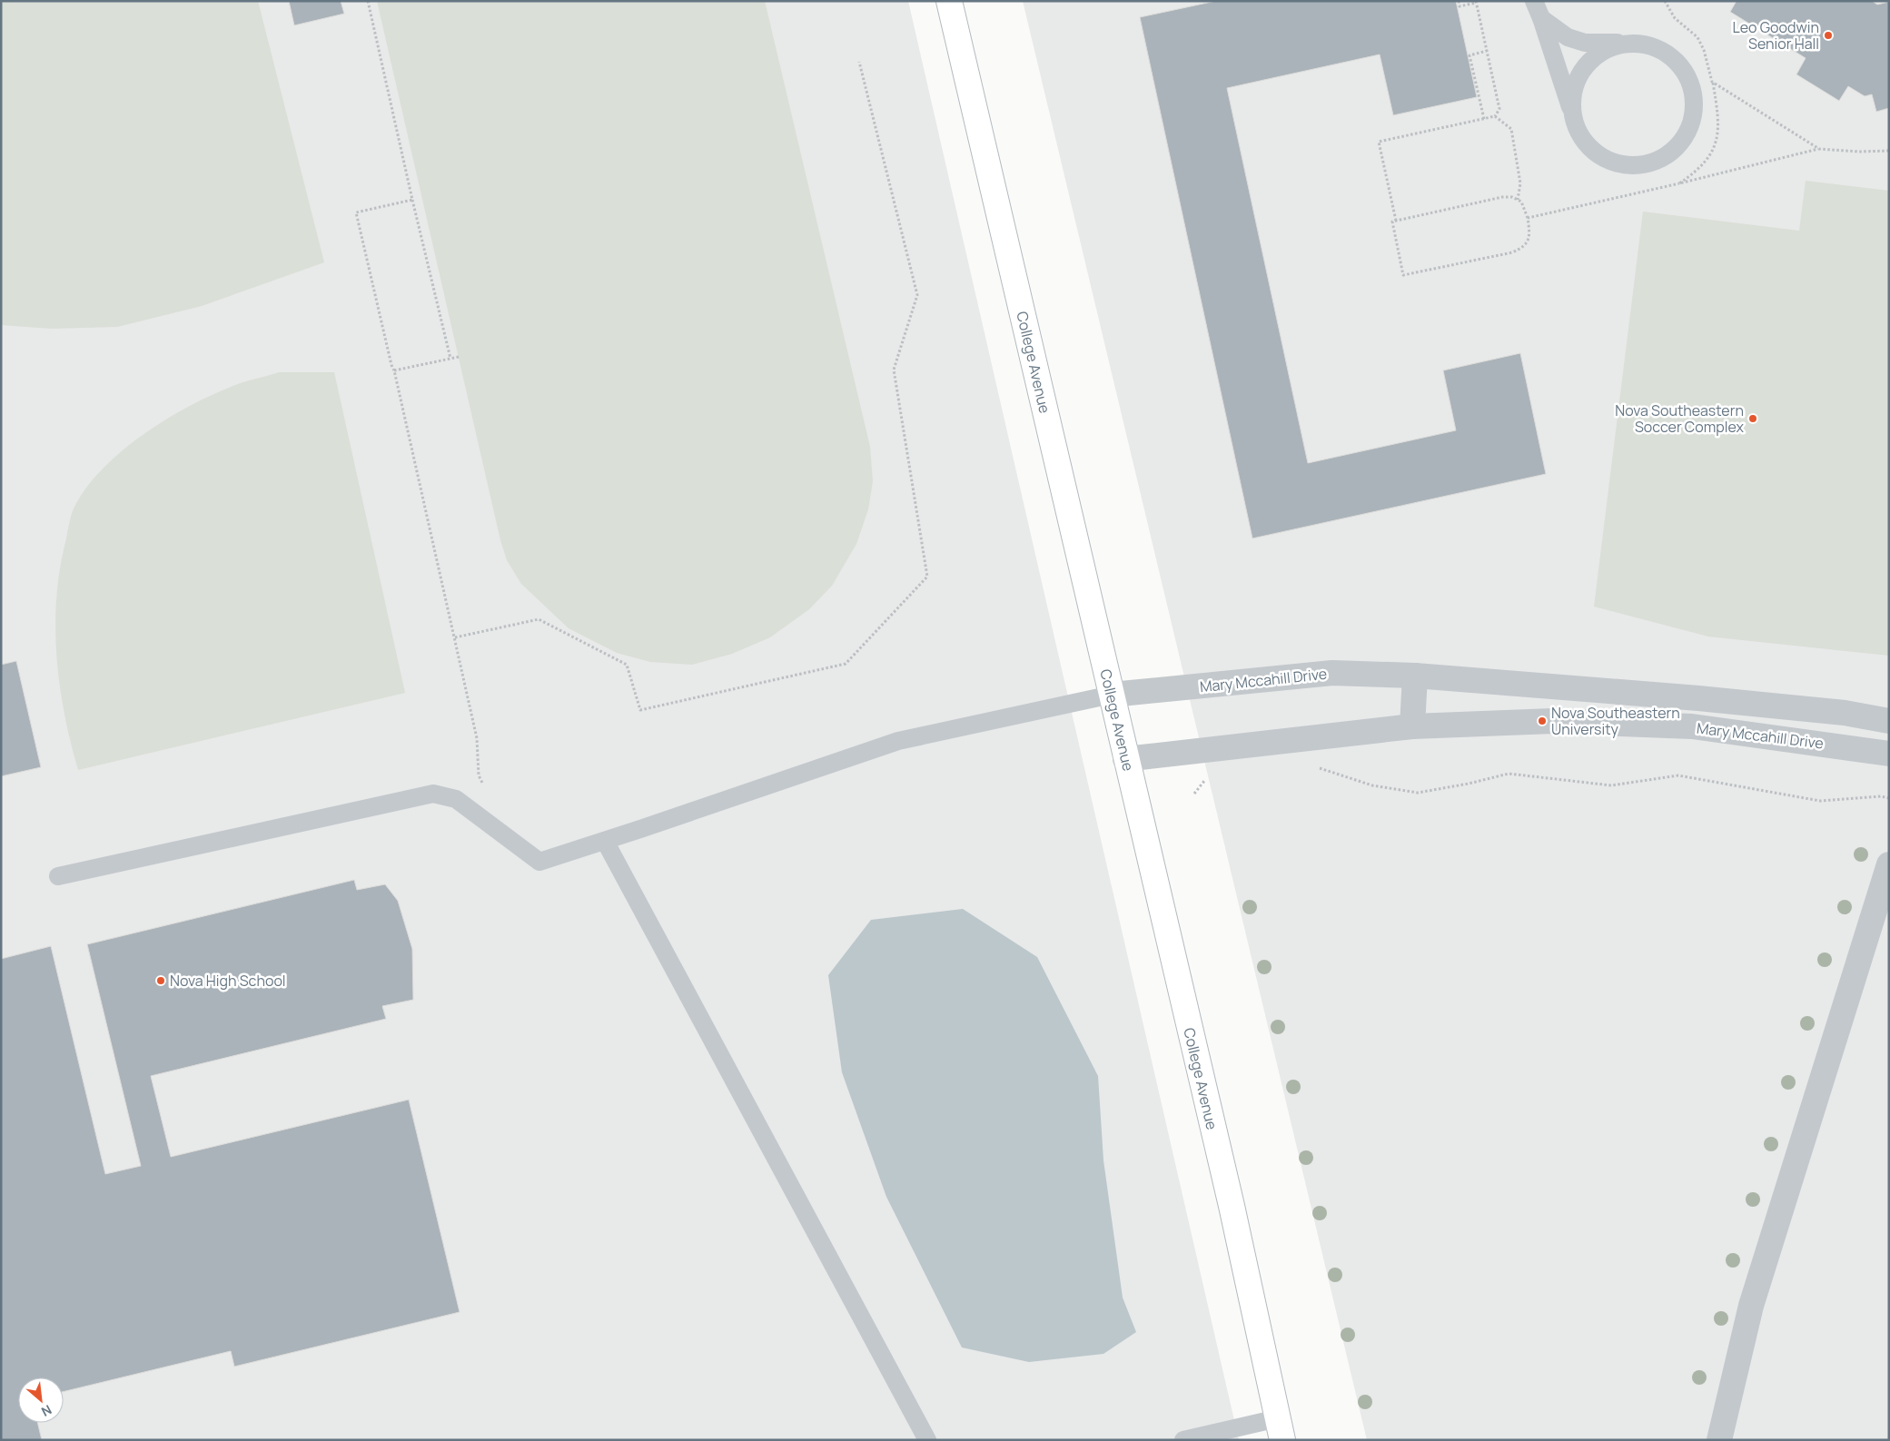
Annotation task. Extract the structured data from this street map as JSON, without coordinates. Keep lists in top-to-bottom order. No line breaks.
{"streets":{"street":["College Avenue","Mary Mccahill Drive"]},"crossings":[["College Avenue","Mary Mccahill Drive"]],"places":["Leo Goodwin Senior Hall","Nova Southeastern Soccer Complex","Nova Southeastern University","Nova High School"],"north":"bottom right"}
